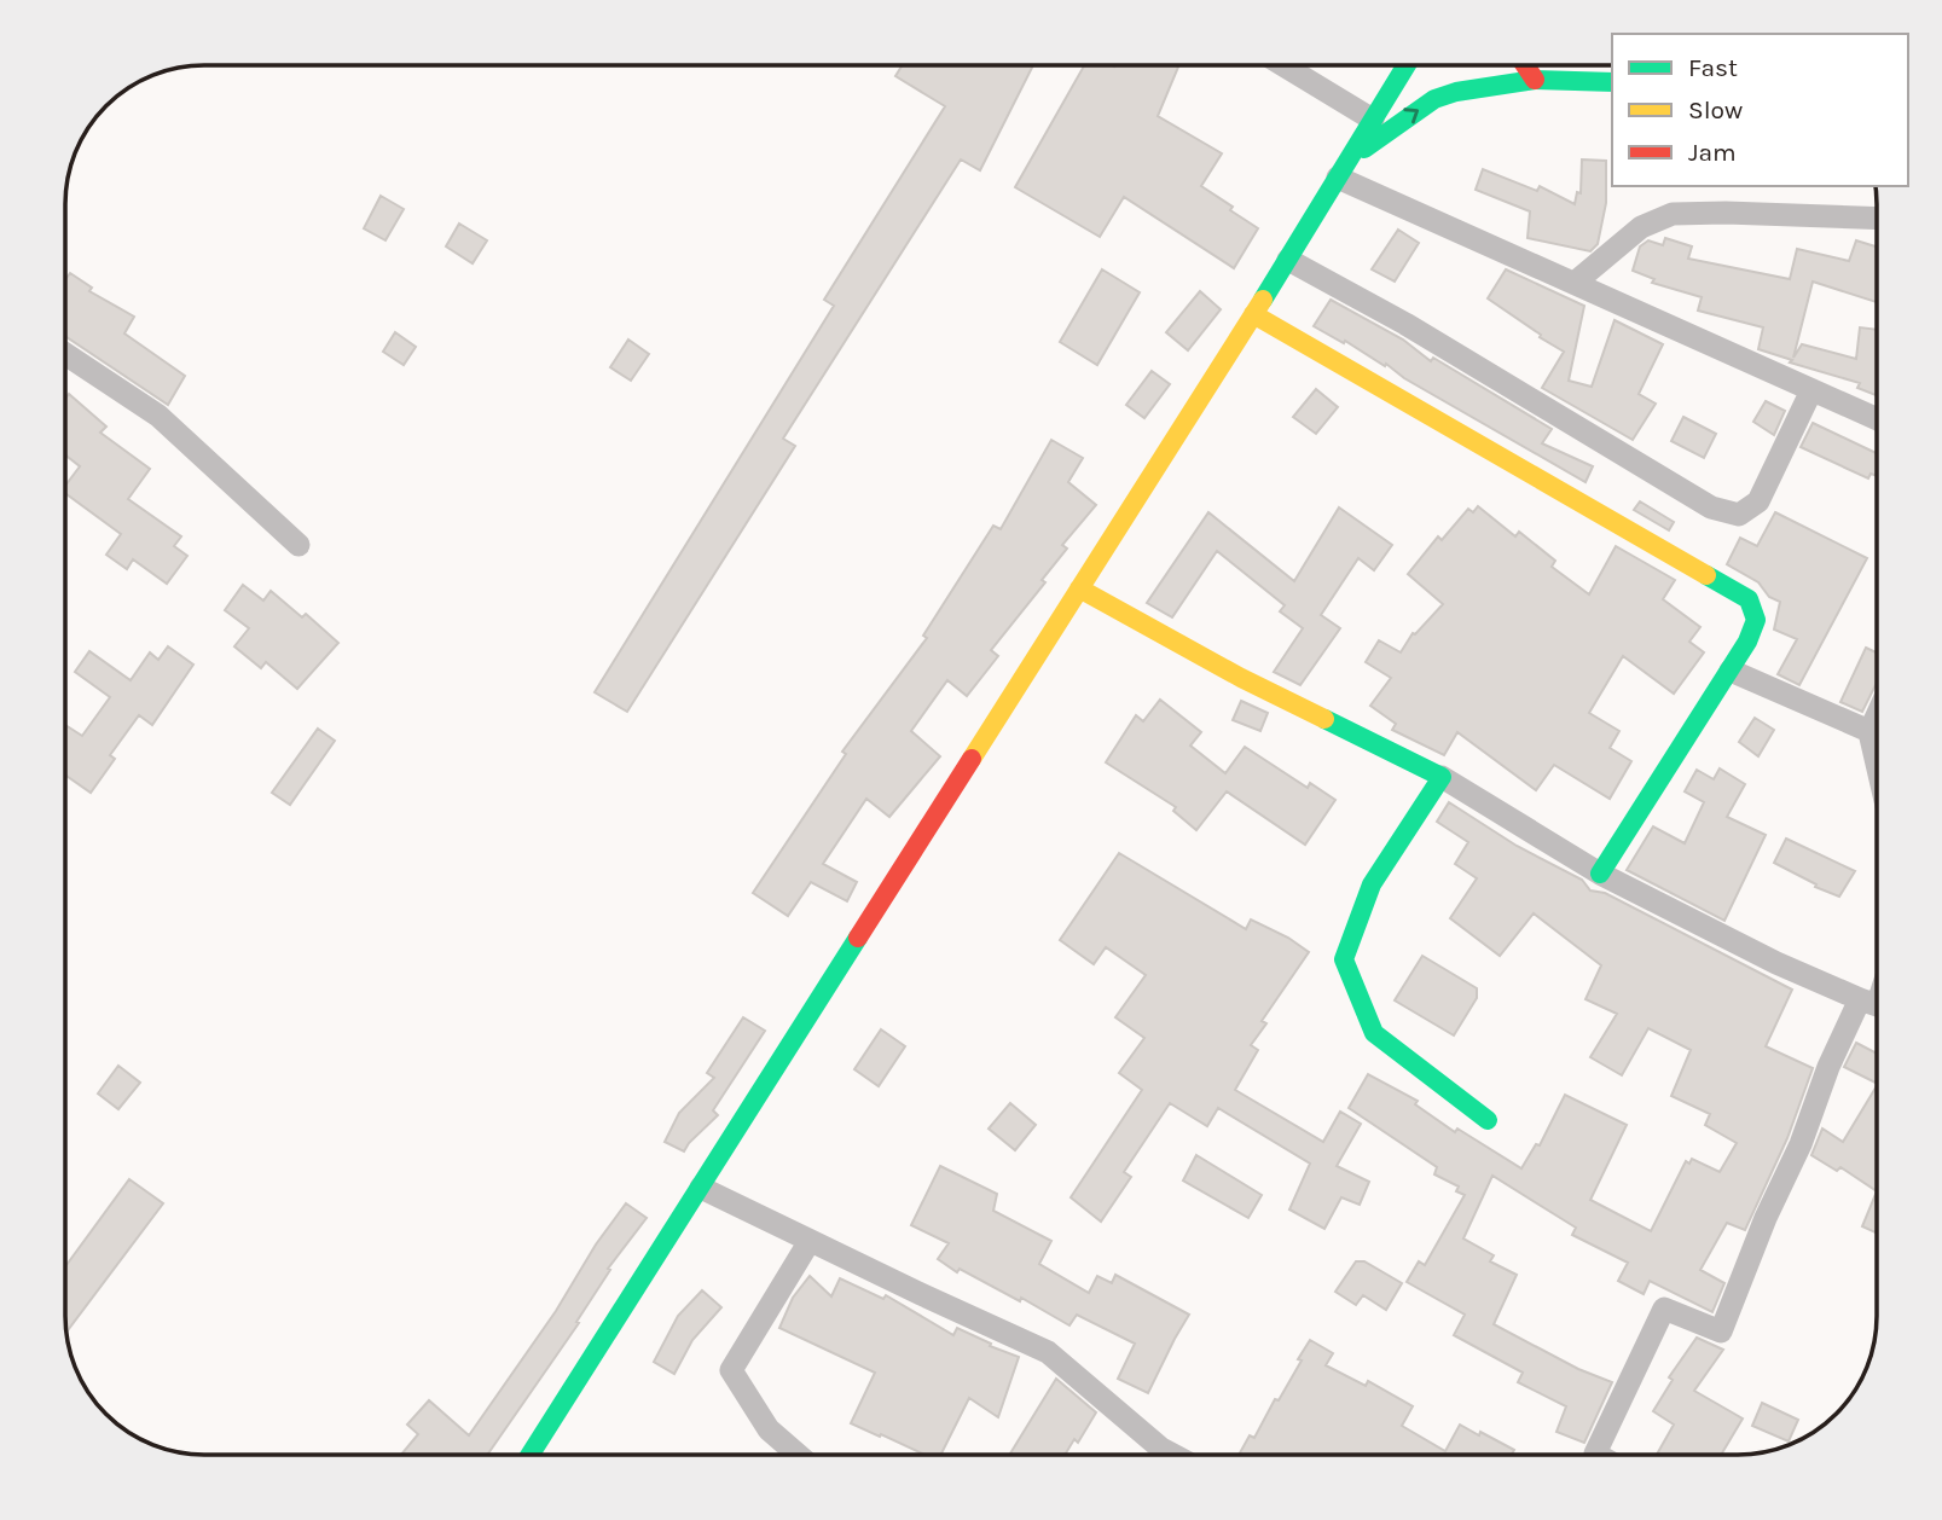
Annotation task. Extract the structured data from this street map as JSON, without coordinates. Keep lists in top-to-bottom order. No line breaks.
{"legend":["Fast","Slow","Jam"]}
